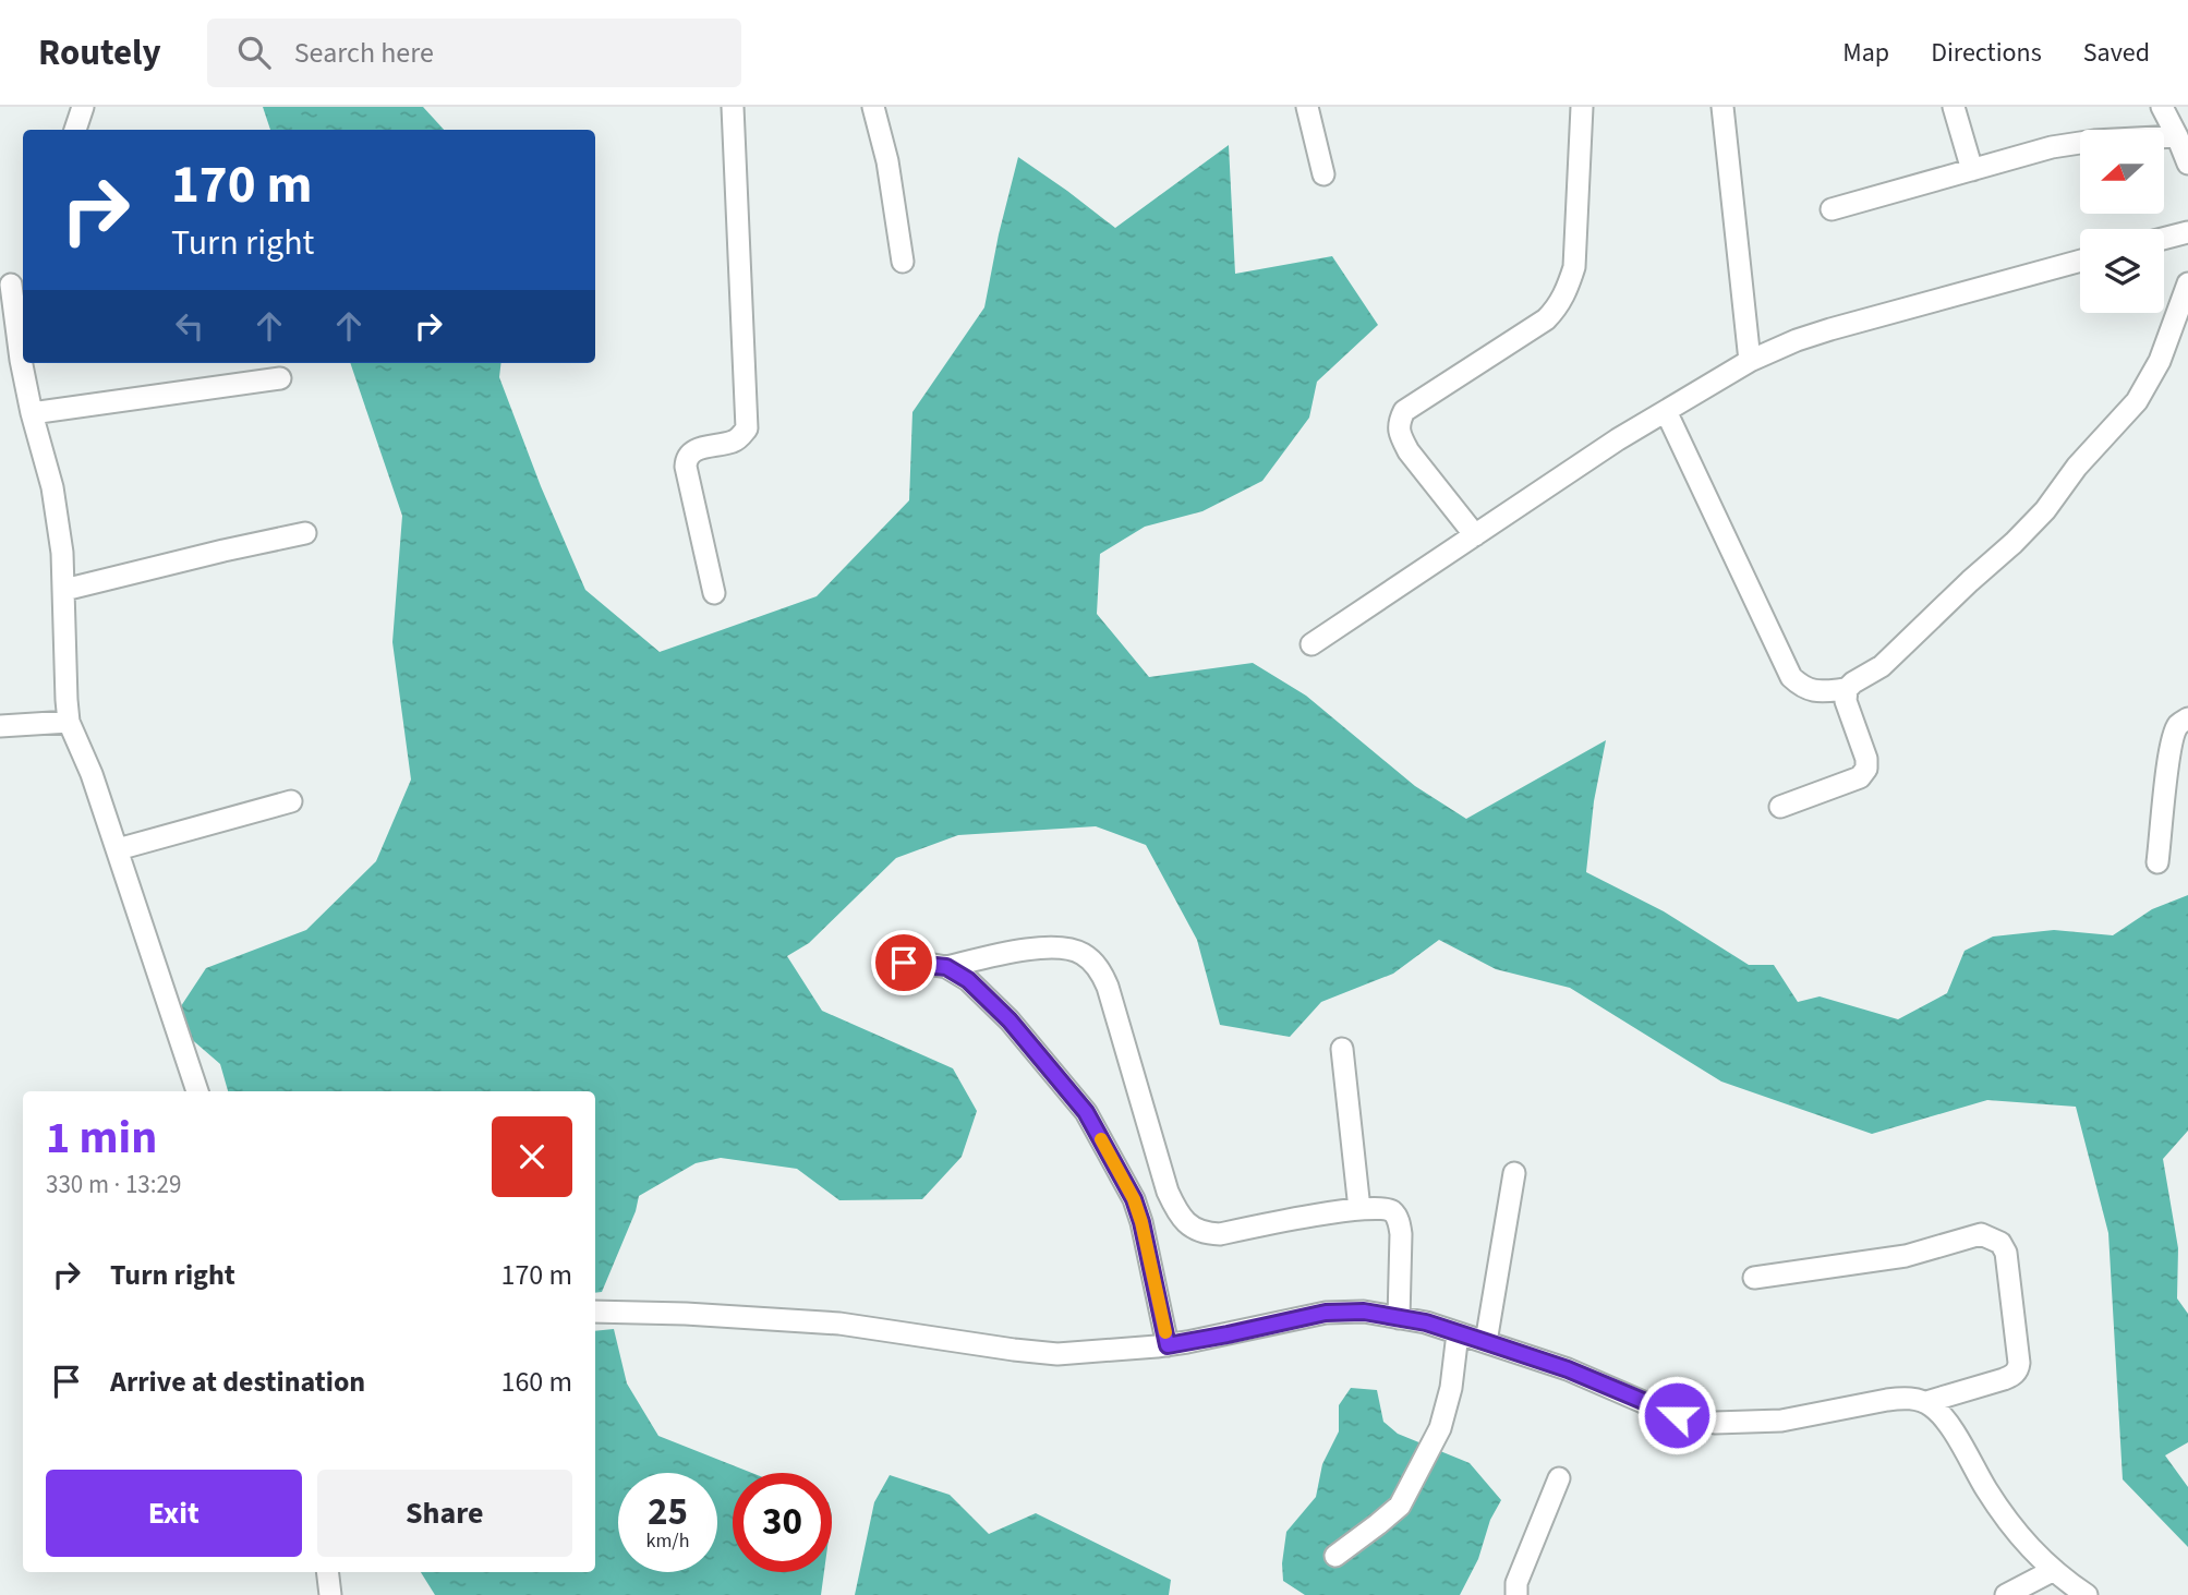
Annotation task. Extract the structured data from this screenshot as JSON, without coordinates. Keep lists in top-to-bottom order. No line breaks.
{"north":"left","page":{"header":"Routely","search":"Search here","nav":["Map","Directions","Saved"],"turn":["170 m","Turn right"],"heading":["1 min","330 m · 13:29"],"list":[{"name":"Turn right","value":"170 m"},{"name":"Arrive at destination","value":"160 m"}],"buttons":["Exit","Share"],"speed":"25 km/h","limit":"30"}}
